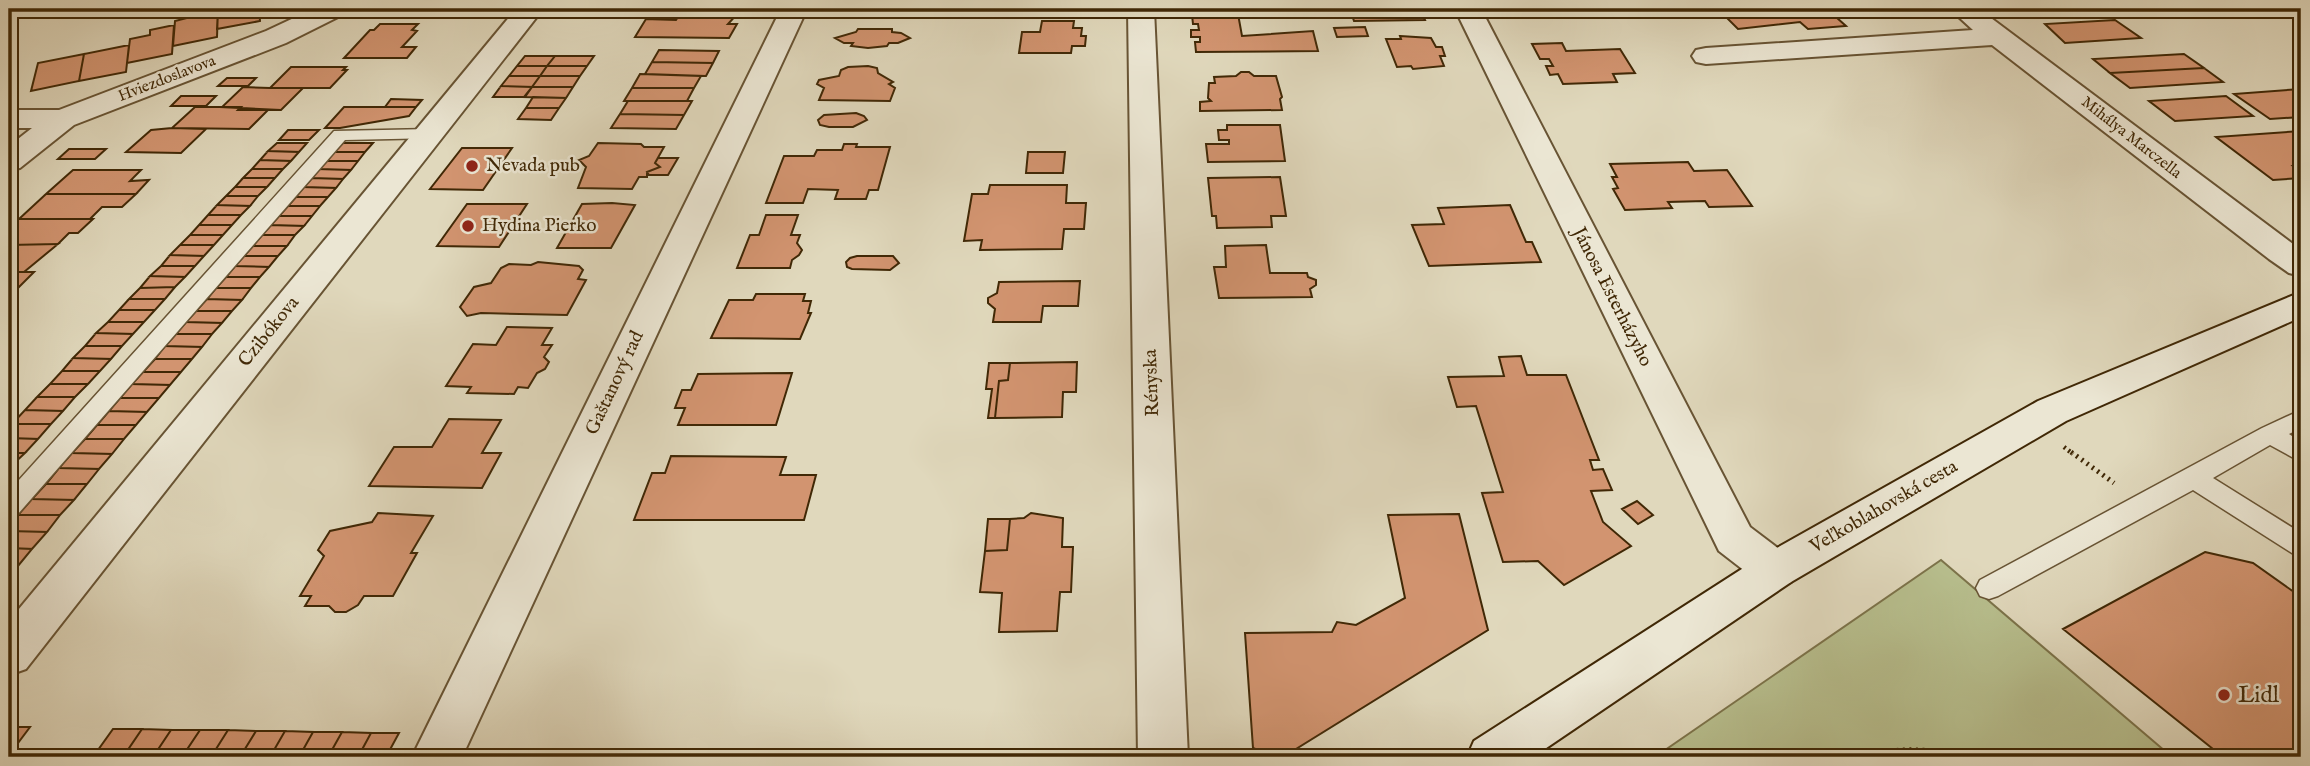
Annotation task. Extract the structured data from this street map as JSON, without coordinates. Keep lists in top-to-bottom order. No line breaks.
{"streets":{"street":["Hviezdoslavova","Mihálya Marczella","Jánosa Esterházyho","Czibókova","Gaštanový rad","Rényska","Veľkoblahovská cesta"]},"crossings":[["Jánosa Esterházyho","Veľkoblahovská cesta"]],"places":["Nevada pub","Hydina Pierko","Lidl"]}
